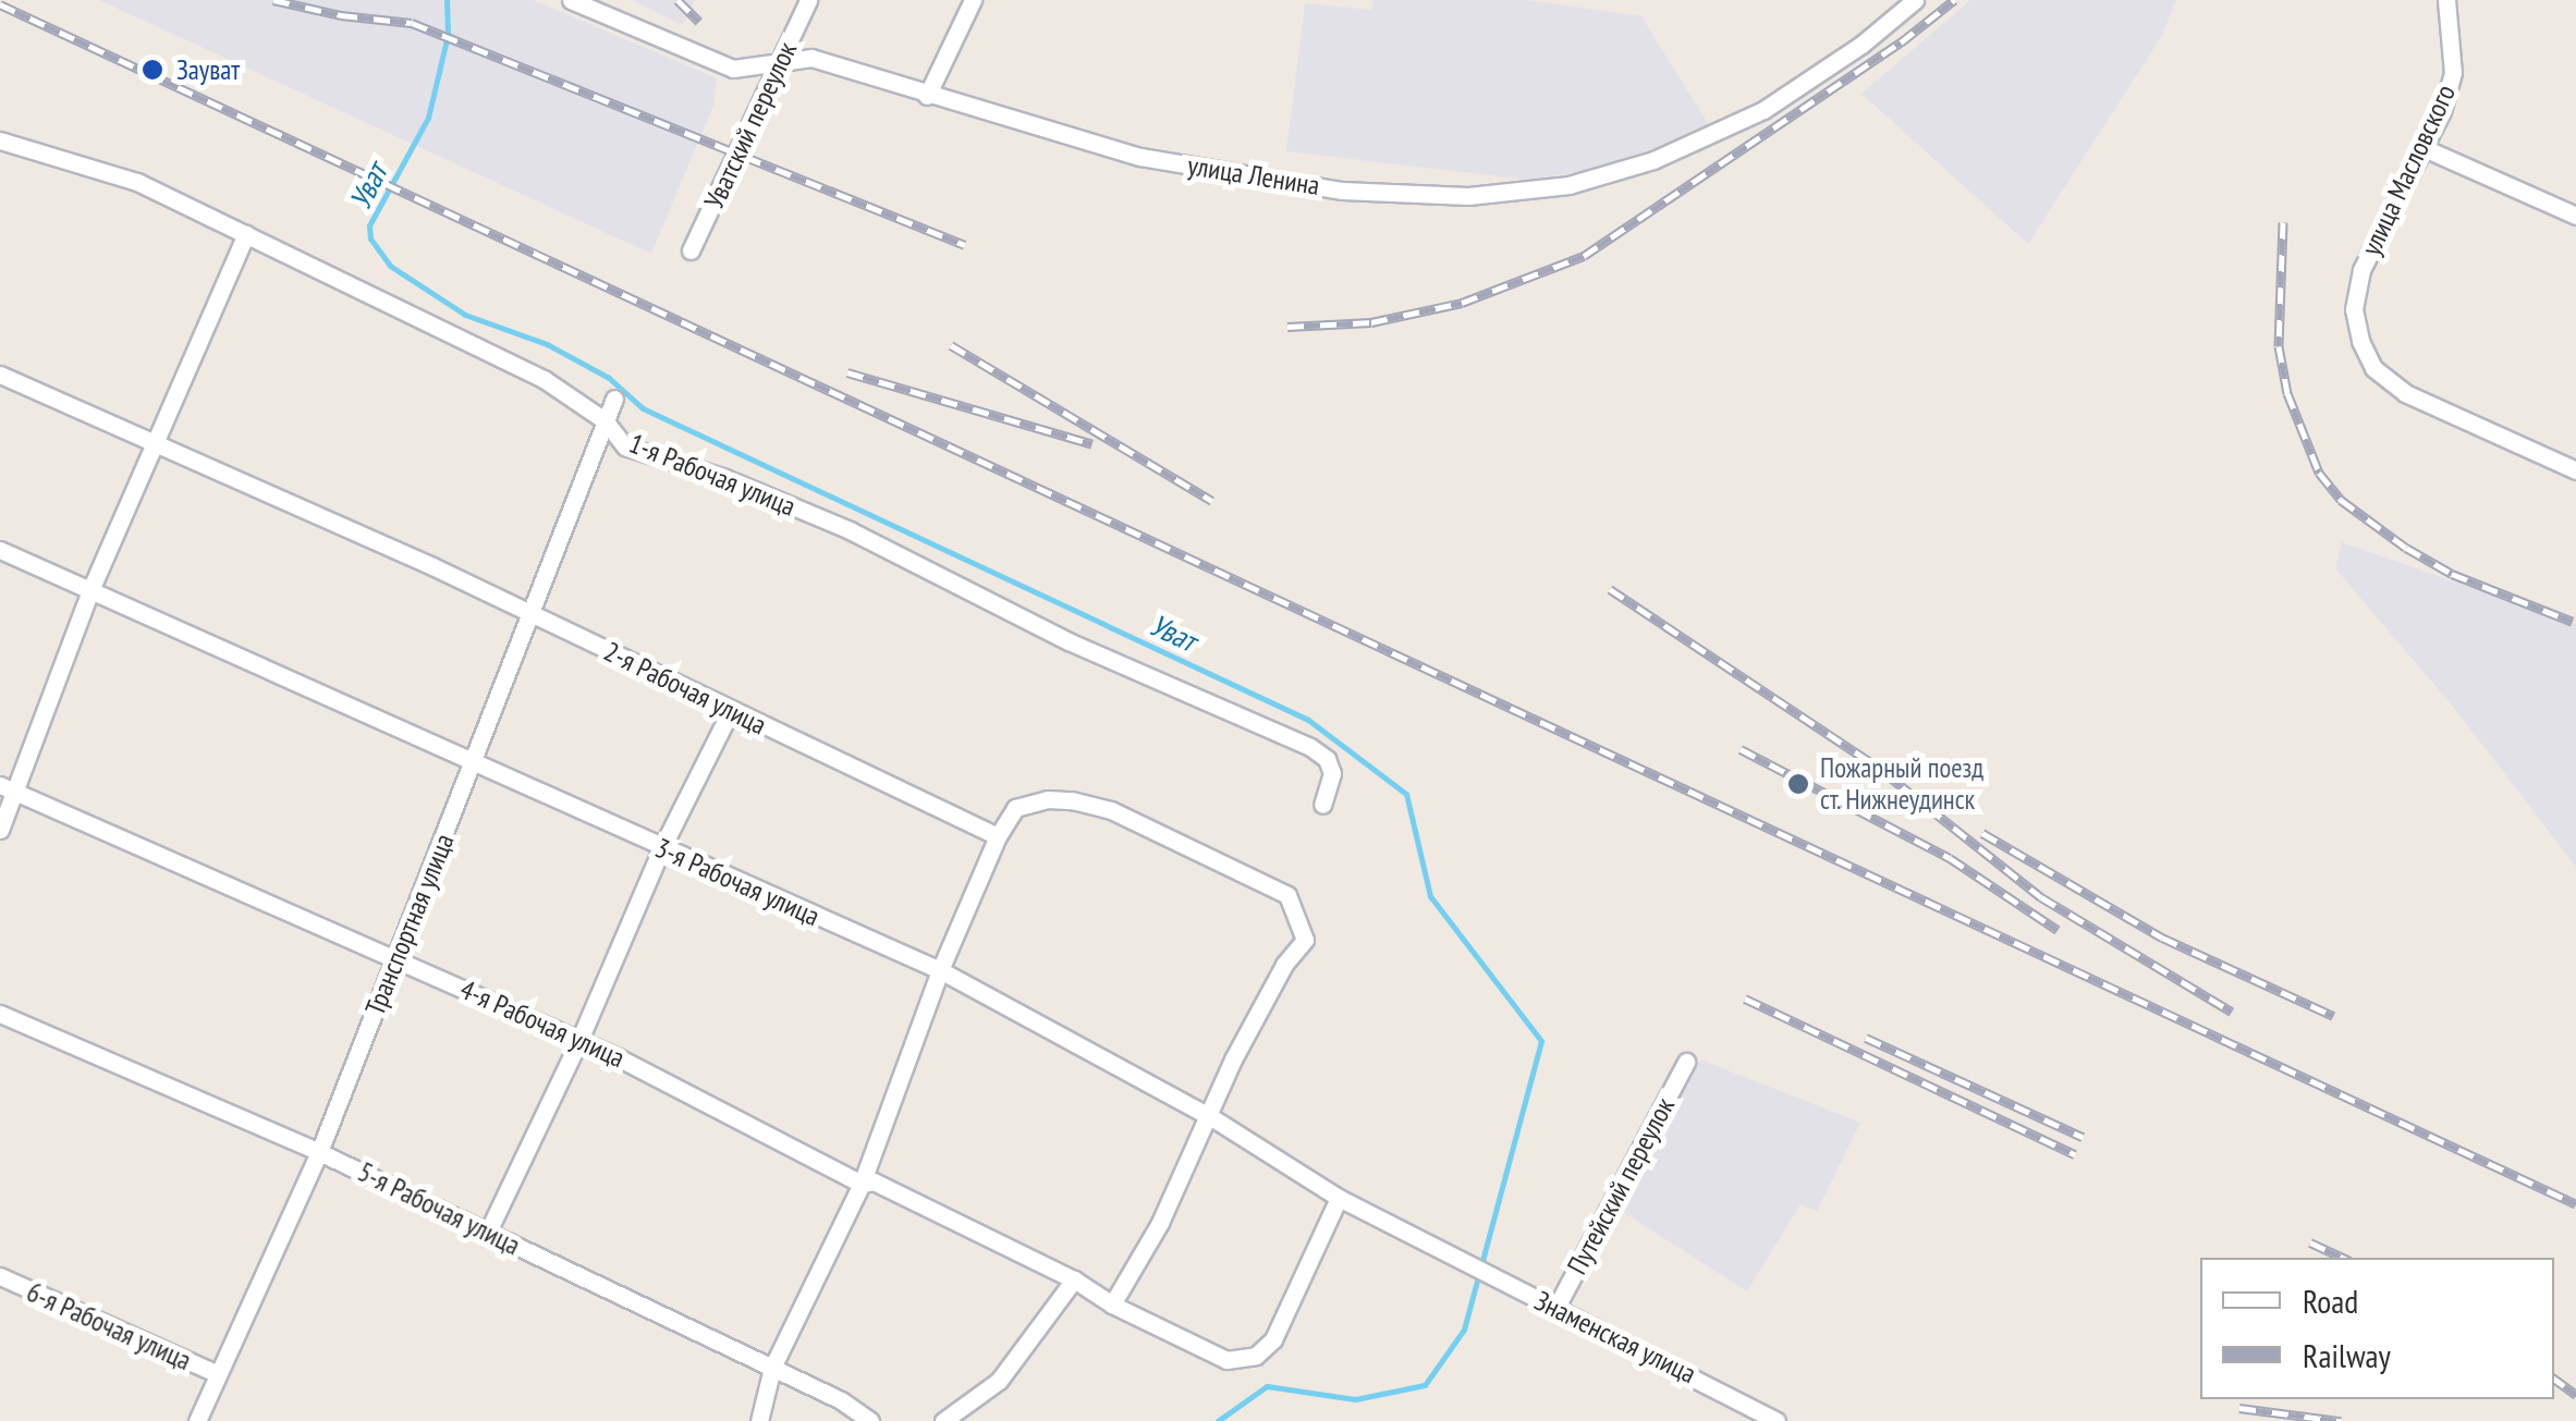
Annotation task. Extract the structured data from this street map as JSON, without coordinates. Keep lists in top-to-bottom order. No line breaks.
{"streets":{"street":["Уватский переулок","улица Масловского","улица Ленина","1-я Рабочая улица","2-я Рабочая улица","3-я Рабочая улица","Транспортная улица","4-я Рабочая улица","Путейский переулок","5-я Рабочая улица","6-я Рабочая улица","Знаменская улица"]},"crossings":[["Уватский переулок","улица Ленина"],["1-я Рабочая улица","Транспортная улица"],["2-я Рабочая улица","Транспортная улица"],["3-я Рабочая улица","Транспортная улица"],["3-я Рабочая улица","4-я Рабочая улица"],["3-я Рабочая улица","Знаменская улица"],["Транспортная улица","4-я Рабочая улица"],["Транспортная улица","5-я Рабочая улица"],["Транспортная улица","6-я Рабочая улица"],["Путейский переулок","Знаменская улица"]],"water":["Уват"],"places":["Зауват","Пожарный поезд ст. Нижнеудинск"],"legend":["Road","Railway"]}
